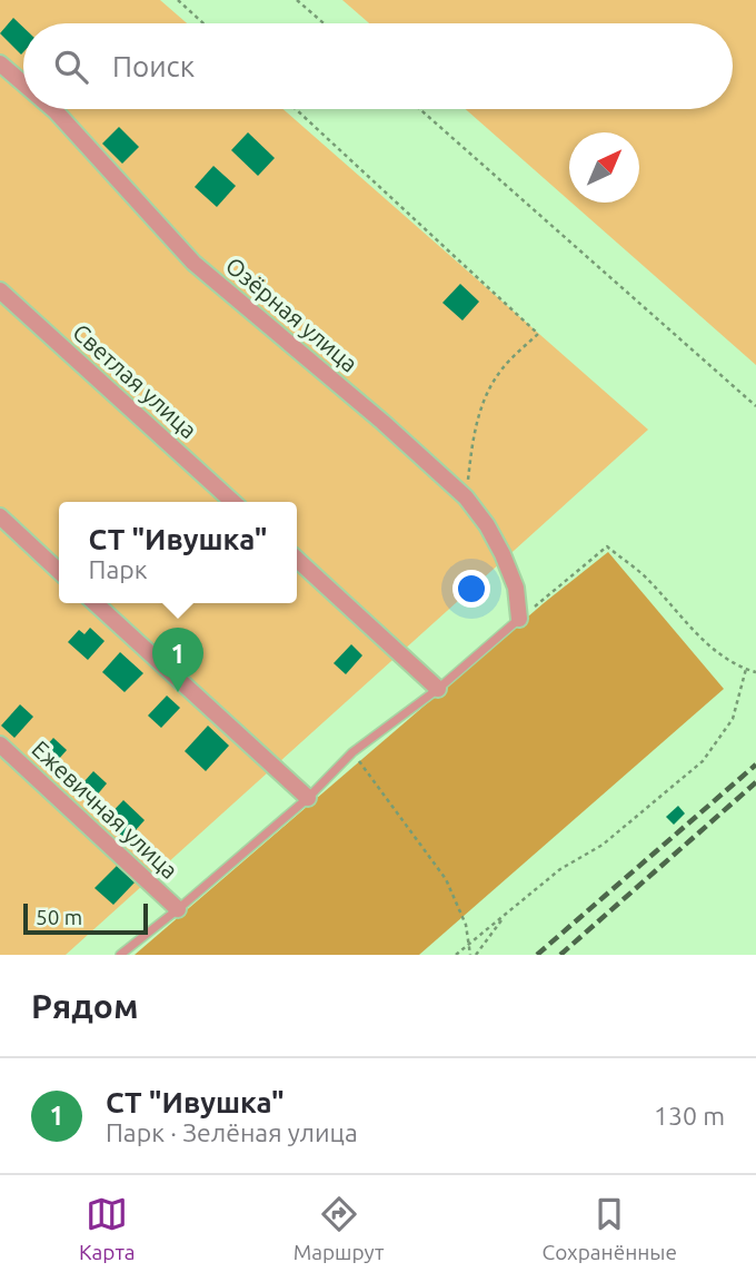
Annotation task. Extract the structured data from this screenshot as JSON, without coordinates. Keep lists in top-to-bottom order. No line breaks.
{"streets":{"street":["Озёрная улица","Светлая улица","Ежевичная улица"]},"scale_bar":"50 m","north":"top right","page":{"search":"Поиск","popup":["СТ \"Ивушка\"","Парк"],"pins":"1","scale":"50 m","heading":"Рядом","list":[{"mark":"1","name":"СТ \"Ивушка\"","note":"Парк · Зелёная улица","value":"130 m"}],"nav":["Карта","Маршрут","Сохранённые"]}}
